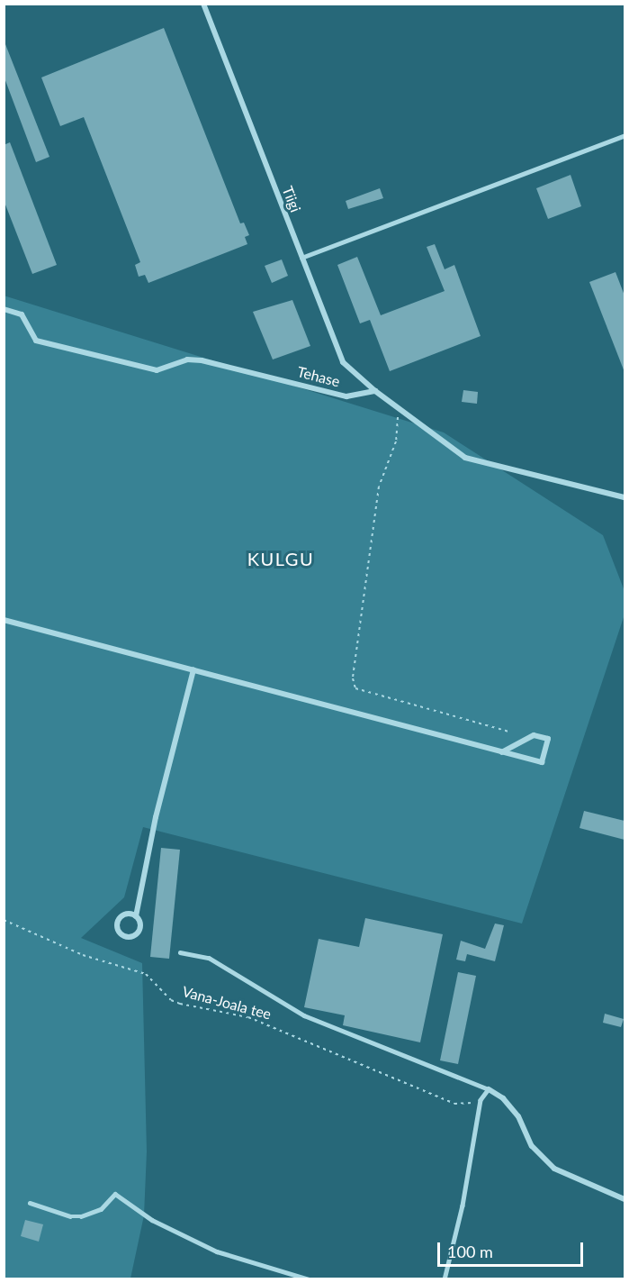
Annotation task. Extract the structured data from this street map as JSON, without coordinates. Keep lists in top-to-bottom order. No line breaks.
{"streets":{"street":["Tiigi","Tehase"],"path":["Vana-Joala tee"]},"crossings":[["Tiigi","Tehase"]],"districts":["KULGU"],"scale_bar":"100 m"}
